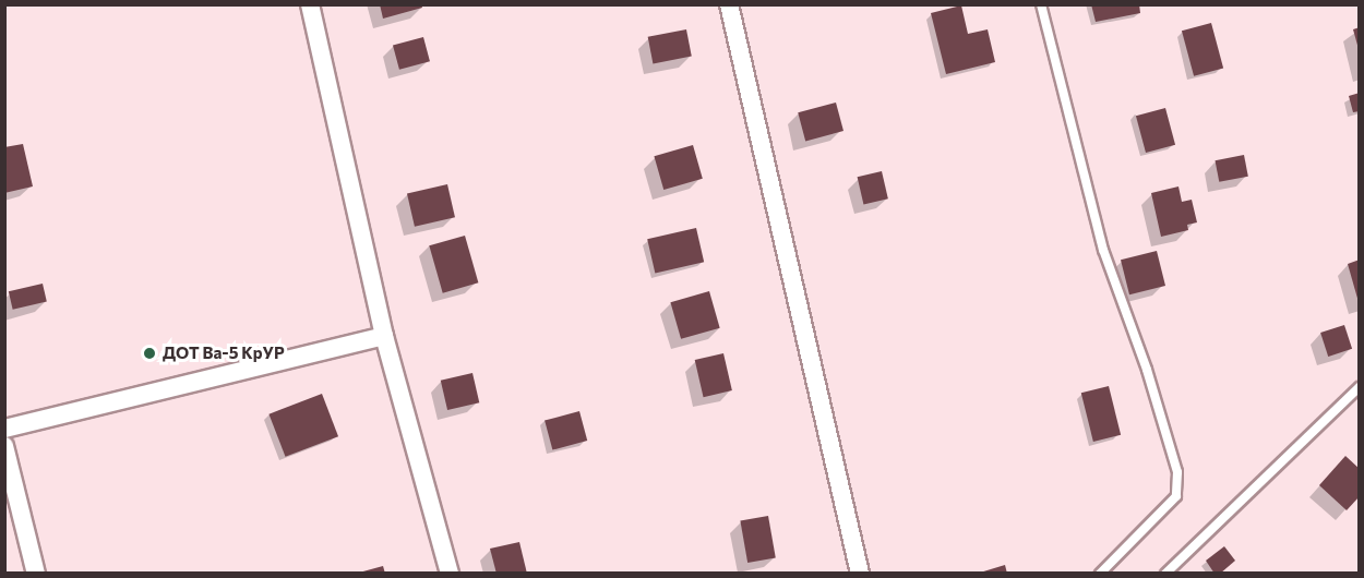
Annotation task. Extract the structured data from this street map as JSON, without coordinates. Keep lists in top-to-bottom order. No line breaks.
{"places":["ДОТ Ва-5 КрУР"]}
